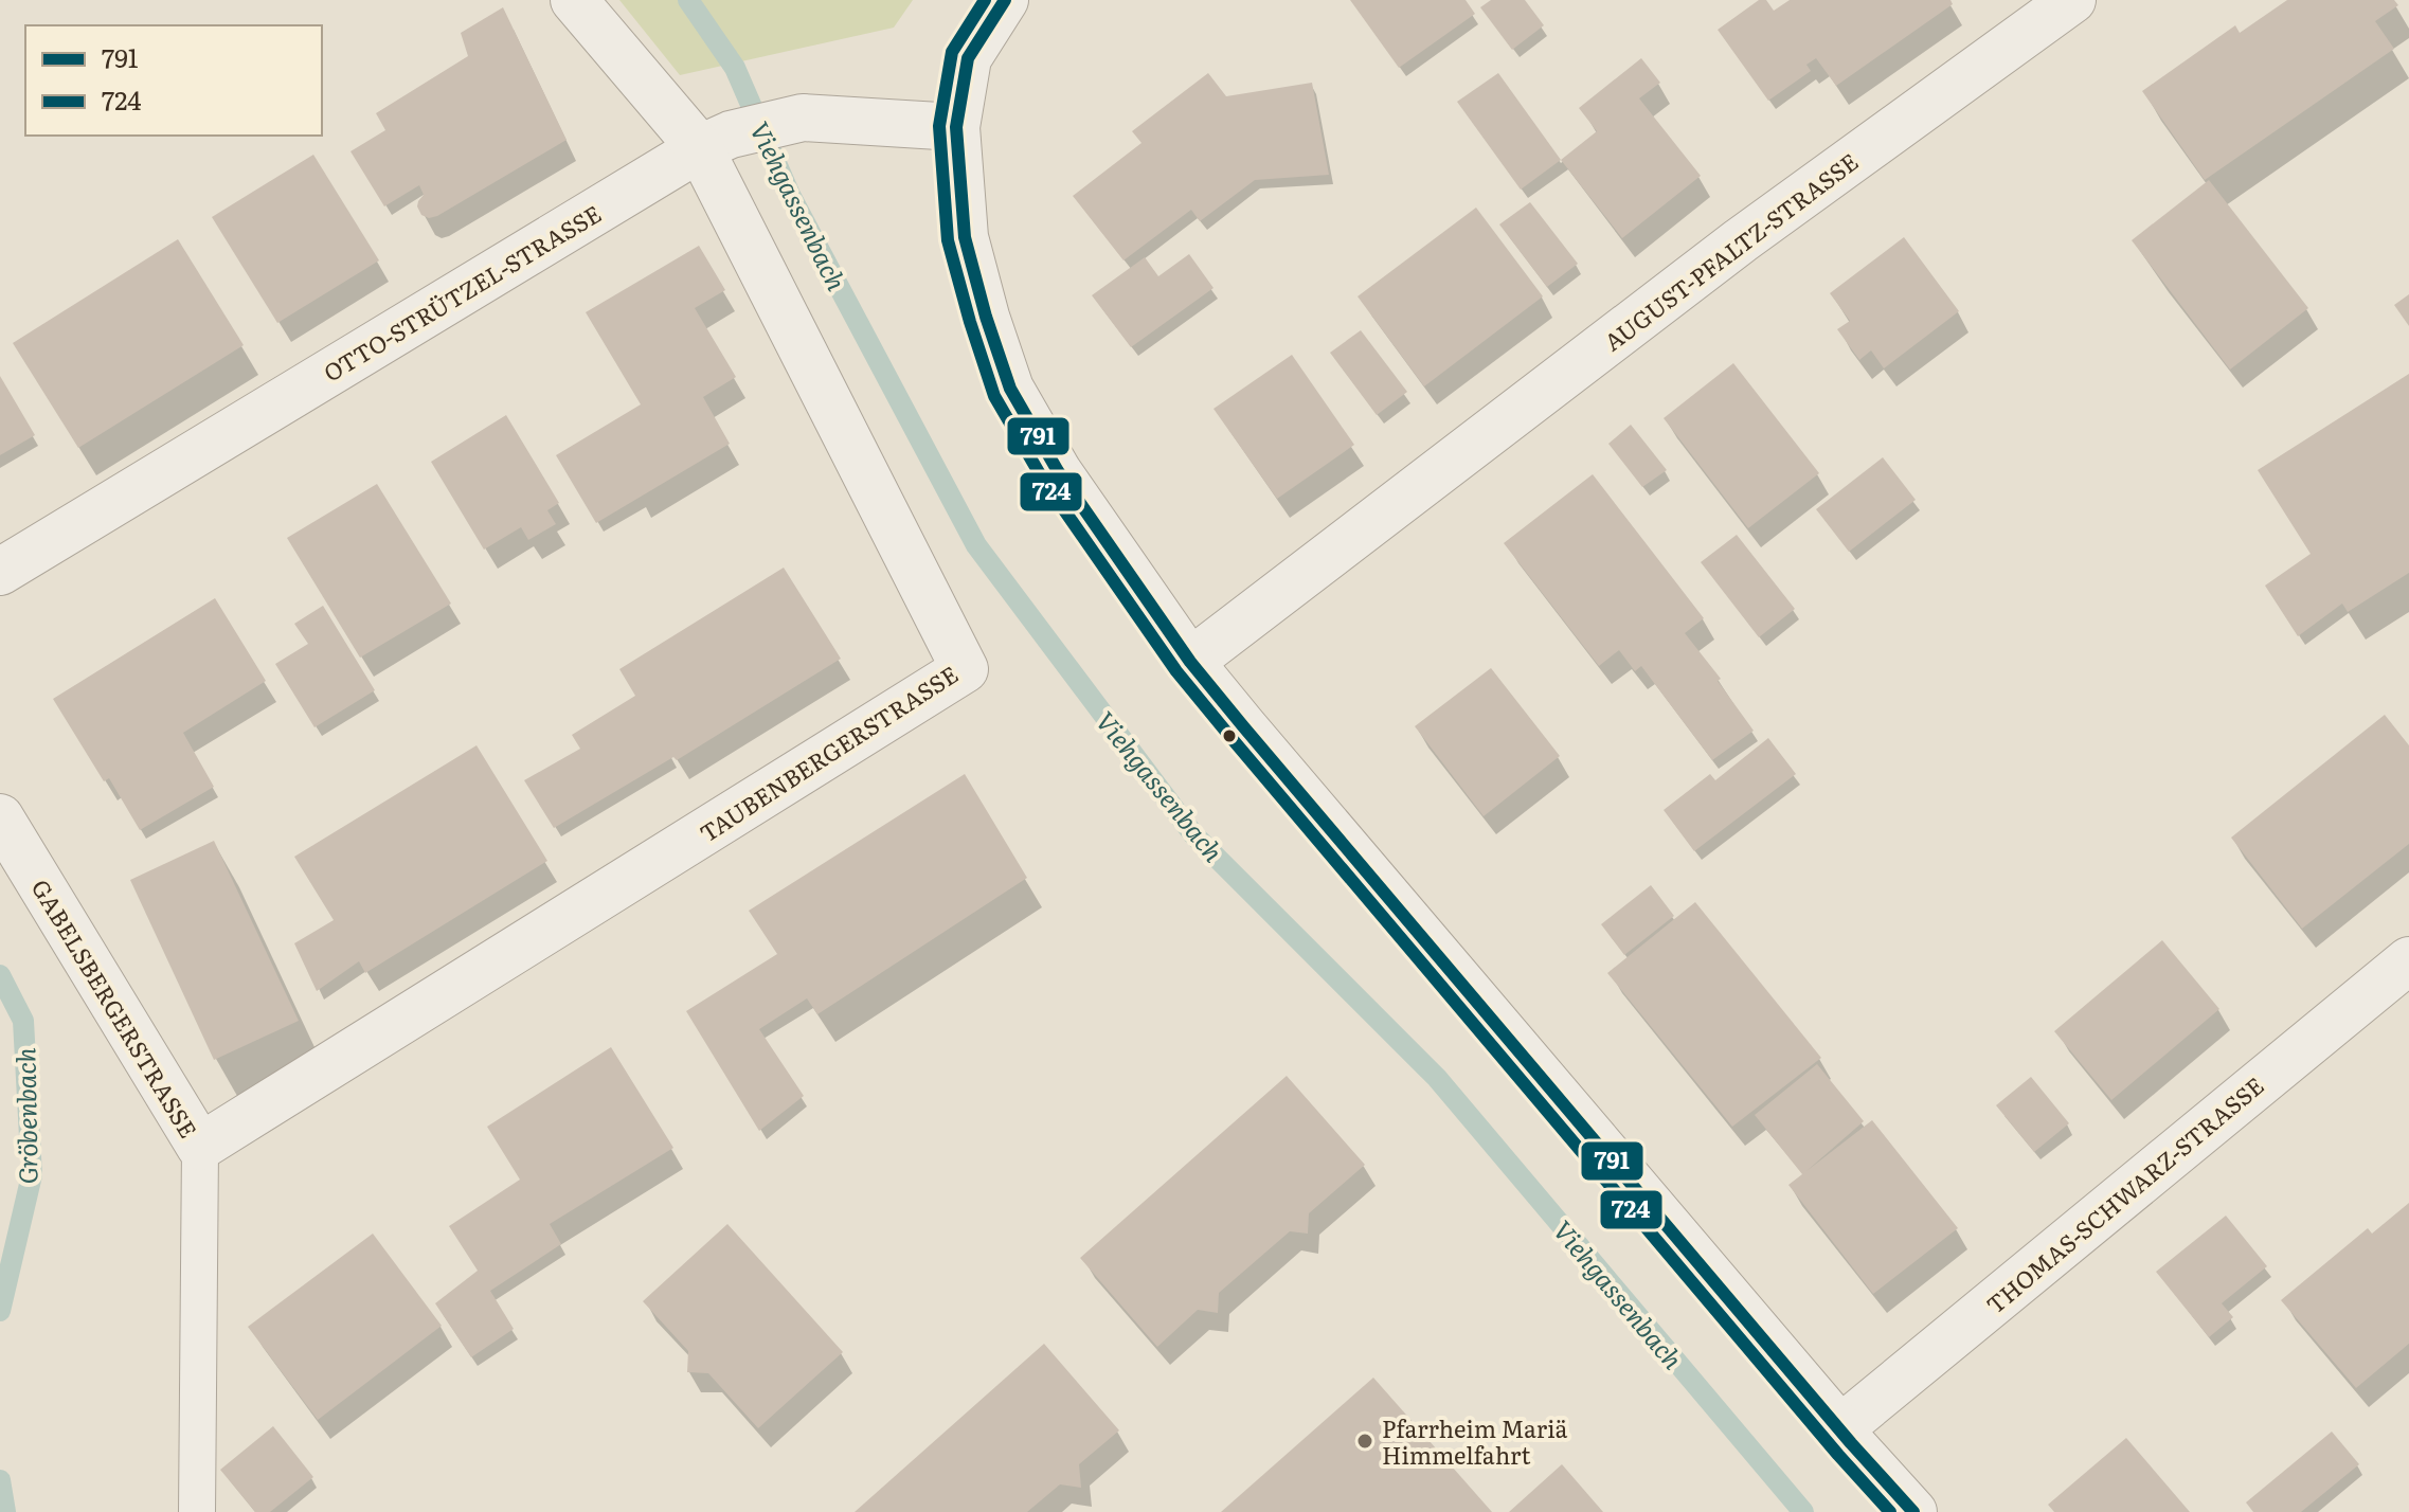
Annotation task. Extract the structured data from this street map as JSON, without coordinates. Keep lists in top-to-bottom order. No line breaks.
{"streets":{"street":["AUGUST-PFALTZ-STRASSE","OTTO-STRÜTZEL-STRASSE","TAUBENBERGERSTRASSE","GABELSBERGERSTRASSE","THOMAS-SCHWARZ-STRASSE"]},"crossings":[["OTTO-STRÜTZEL-STRASSE","TAUBENBERGERSTRASSE"],["TAUBENBERGERSTRASSE","GABELSBERGERSTRASSE"]],"water":["Viehgassenbach","Gröbenbach"],"places":["Pfarrheim Mariä Himmelfahrt"],"lines":["transit line 791","transit line 724"],"legend":["791","724"]}
